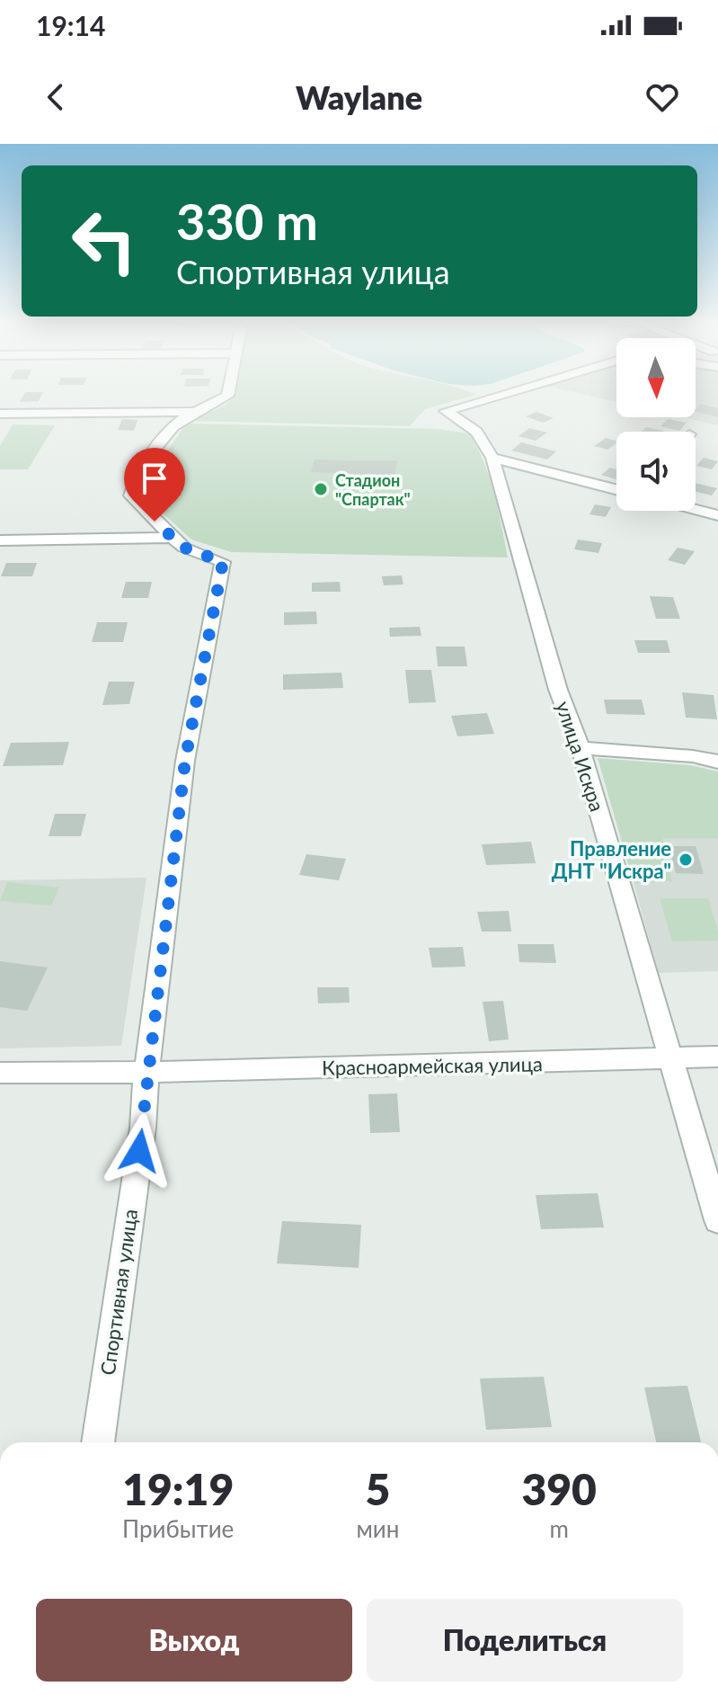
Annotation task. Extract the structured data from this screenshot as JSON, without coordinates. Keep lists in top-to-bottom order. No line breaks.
{"streets":{"street":["улица Искра","Красноармейская улица","Спортивная улица"]},"crossings":[["улица Искра","Красноармейская улица"],["Красноармейская улица","Спортивная улица"]],"places":["Стадион \"Спартак\"","Правление ДНТ \"Искра\""],"north":"bottom","page":{"status":"19:14","header":"Waylane","turn":["330 m","Спортивная улица"],"eta":["19:19","Прибытие","5","мин","390","m"],"buttons":["Выход","Поделиться"]}}
